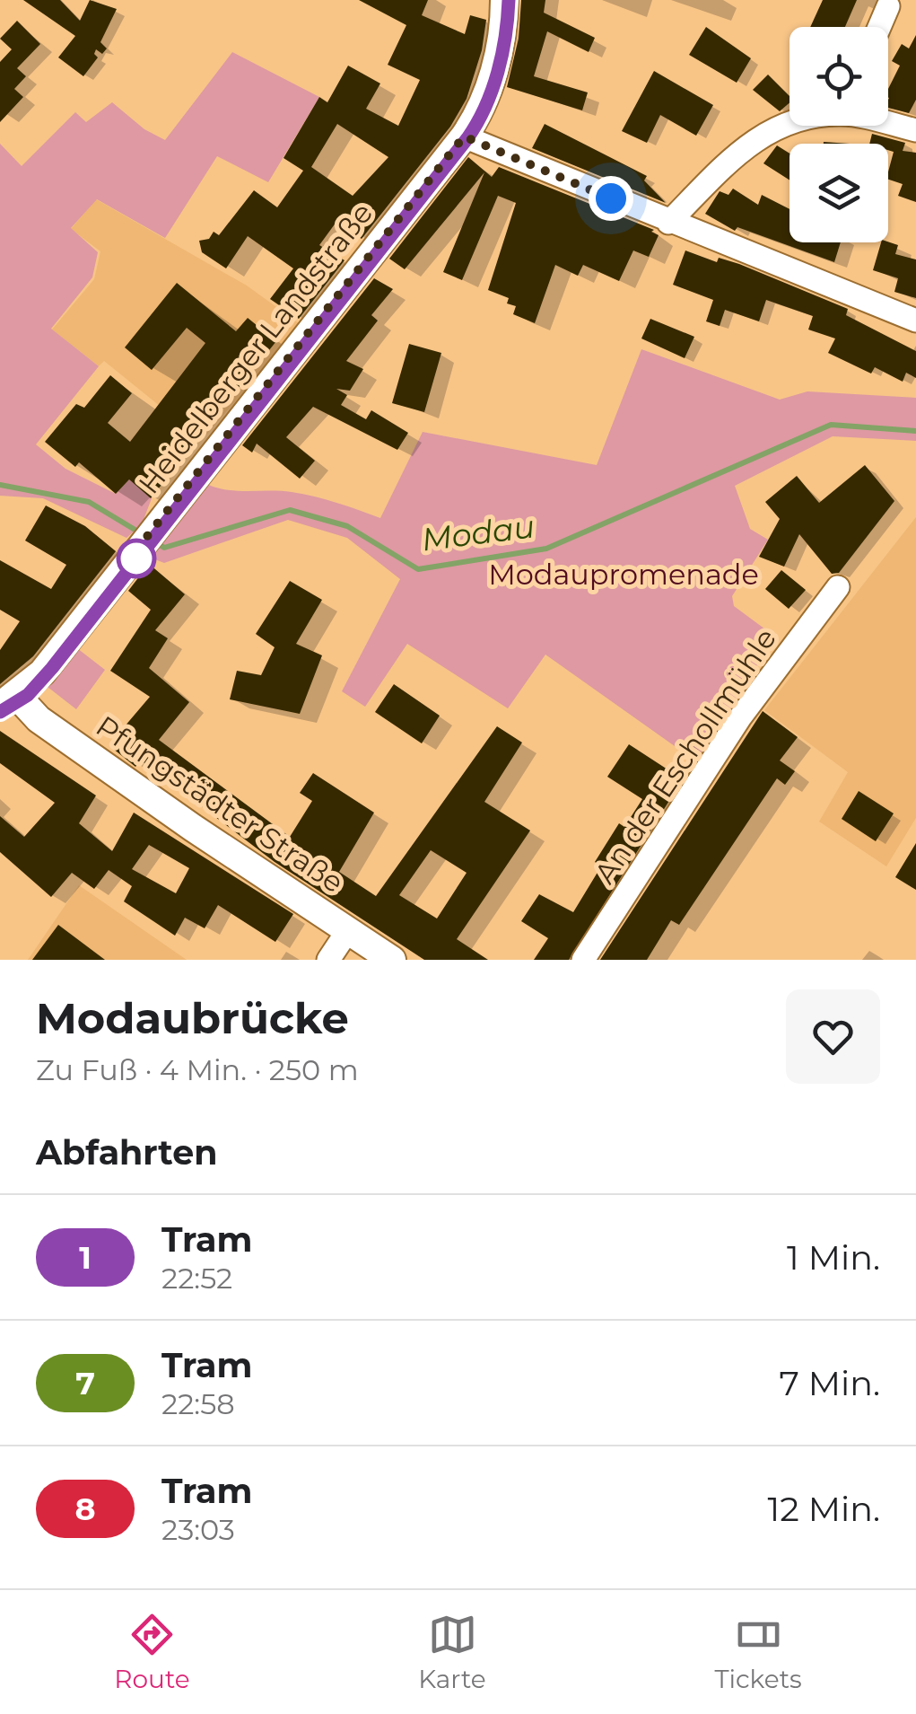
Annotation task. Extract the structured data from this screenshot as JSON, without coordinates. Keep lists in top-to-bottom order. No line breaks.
{"streets":{"street":["Heidelberger Landstraße","An der Eschollmühle","Pfungstädter Straße"]},"crossings":[["Heidelberger Landstraße","Pfungstädter Straße"]],"water":["Modau"],"parks":["Modaupromenade"],"lines":["tram line 1"],"page":{"heading":[["Modaubrücke","Zu Fuß · 4 Min. · 250 m"],"Abfahrten"],"list":[{"mark":"1","name":"Tram","note":"22:52","value":"1 Min."},{"mark":"7","name":"Tram","note":"22:58","value":"7 Min."},{"mark":"8","name":"Tram","note":"23:03","value":"12 Min."}],"tabs":["Route","Karte","Tickets"]}}
